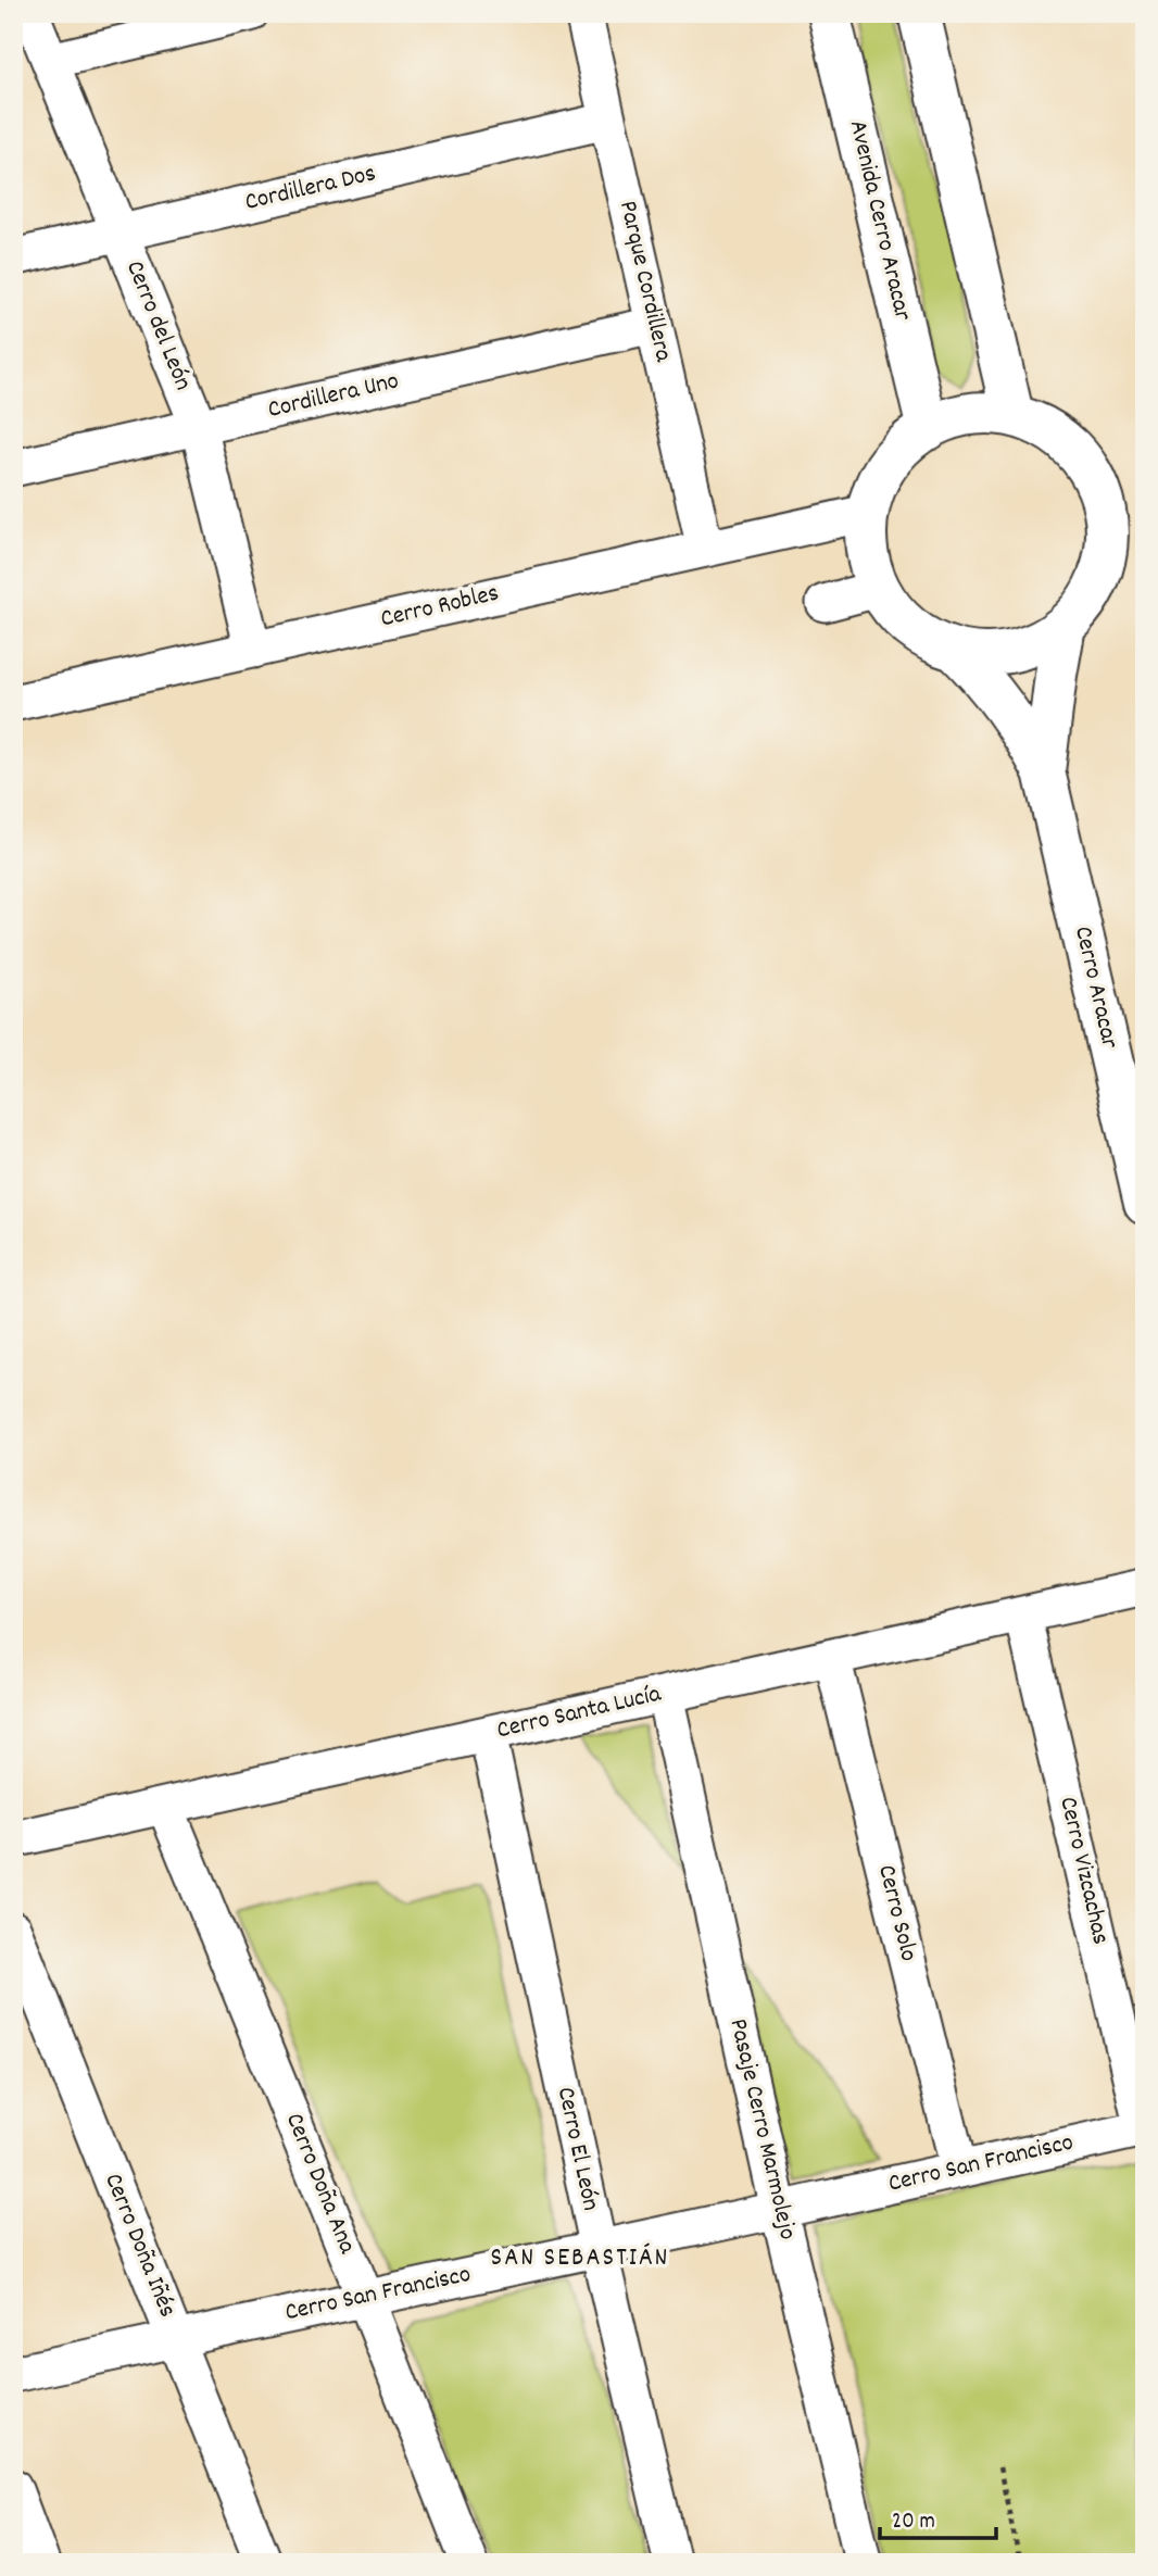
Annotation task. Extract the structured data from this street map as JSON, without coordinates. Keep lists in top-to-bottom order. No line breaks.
{"streets":{"street":["Cordillera Dos","Avenida Cerro Aracar","Parque Cordillera","Cerro del León","Cordillera Uno","Cerro Robles","Cerro Aracar","Cerro Santa Lucía","Cerro Vizcachas","Cerro Solo","Pasaje Cerro Marmolejo","Cerro El León","Cerro San Francisco","Cerro Doña Ana","Cerro Doña Iñés"]},"crossings":[["Cordillera Dos","Parque Cordillera"],["Cordillera Dos","Cerro del León"],["Avenida Cerro Aracar","Cerro Robles"],["Avenida Cerro Aracar","Cerro Aracar"],["Parque Cordillera","Cordillera Uno"],["Parque Cordillera","Cerro Robles"],["Cerro del León","Cordillera Uno"],["Cerro del León","Cerro Robles"],["Cerro Robles","Cerro Aracar"],["Cerro Santa Lucía","Cerro Vizcachas"],["Cerro Santa Lucía","Cerro Solo"],["Cerro Santa Lucía","Pasaje Cerro Marmolejo"],["Cerro Santa Lucía","Cerro El León"],["Cerro Santa Lucía","Cerro Doña Ana"],["Cerro Vizcachas","Cerro San Francisco"],["Cerro Solo","Cerro San Francisco"],["Pasaje Cerro Marmolejo","Cerro San Francisco"],["Cerro El León","Cerro San Francisco"],["Cerro San Francisco","Cerro Doña Ana"],["Cerro San Francisco","Cerro Doña Iñés"]],"districts":["SAN SEBASTIÁN"],"scale_bar":"20 m"}
